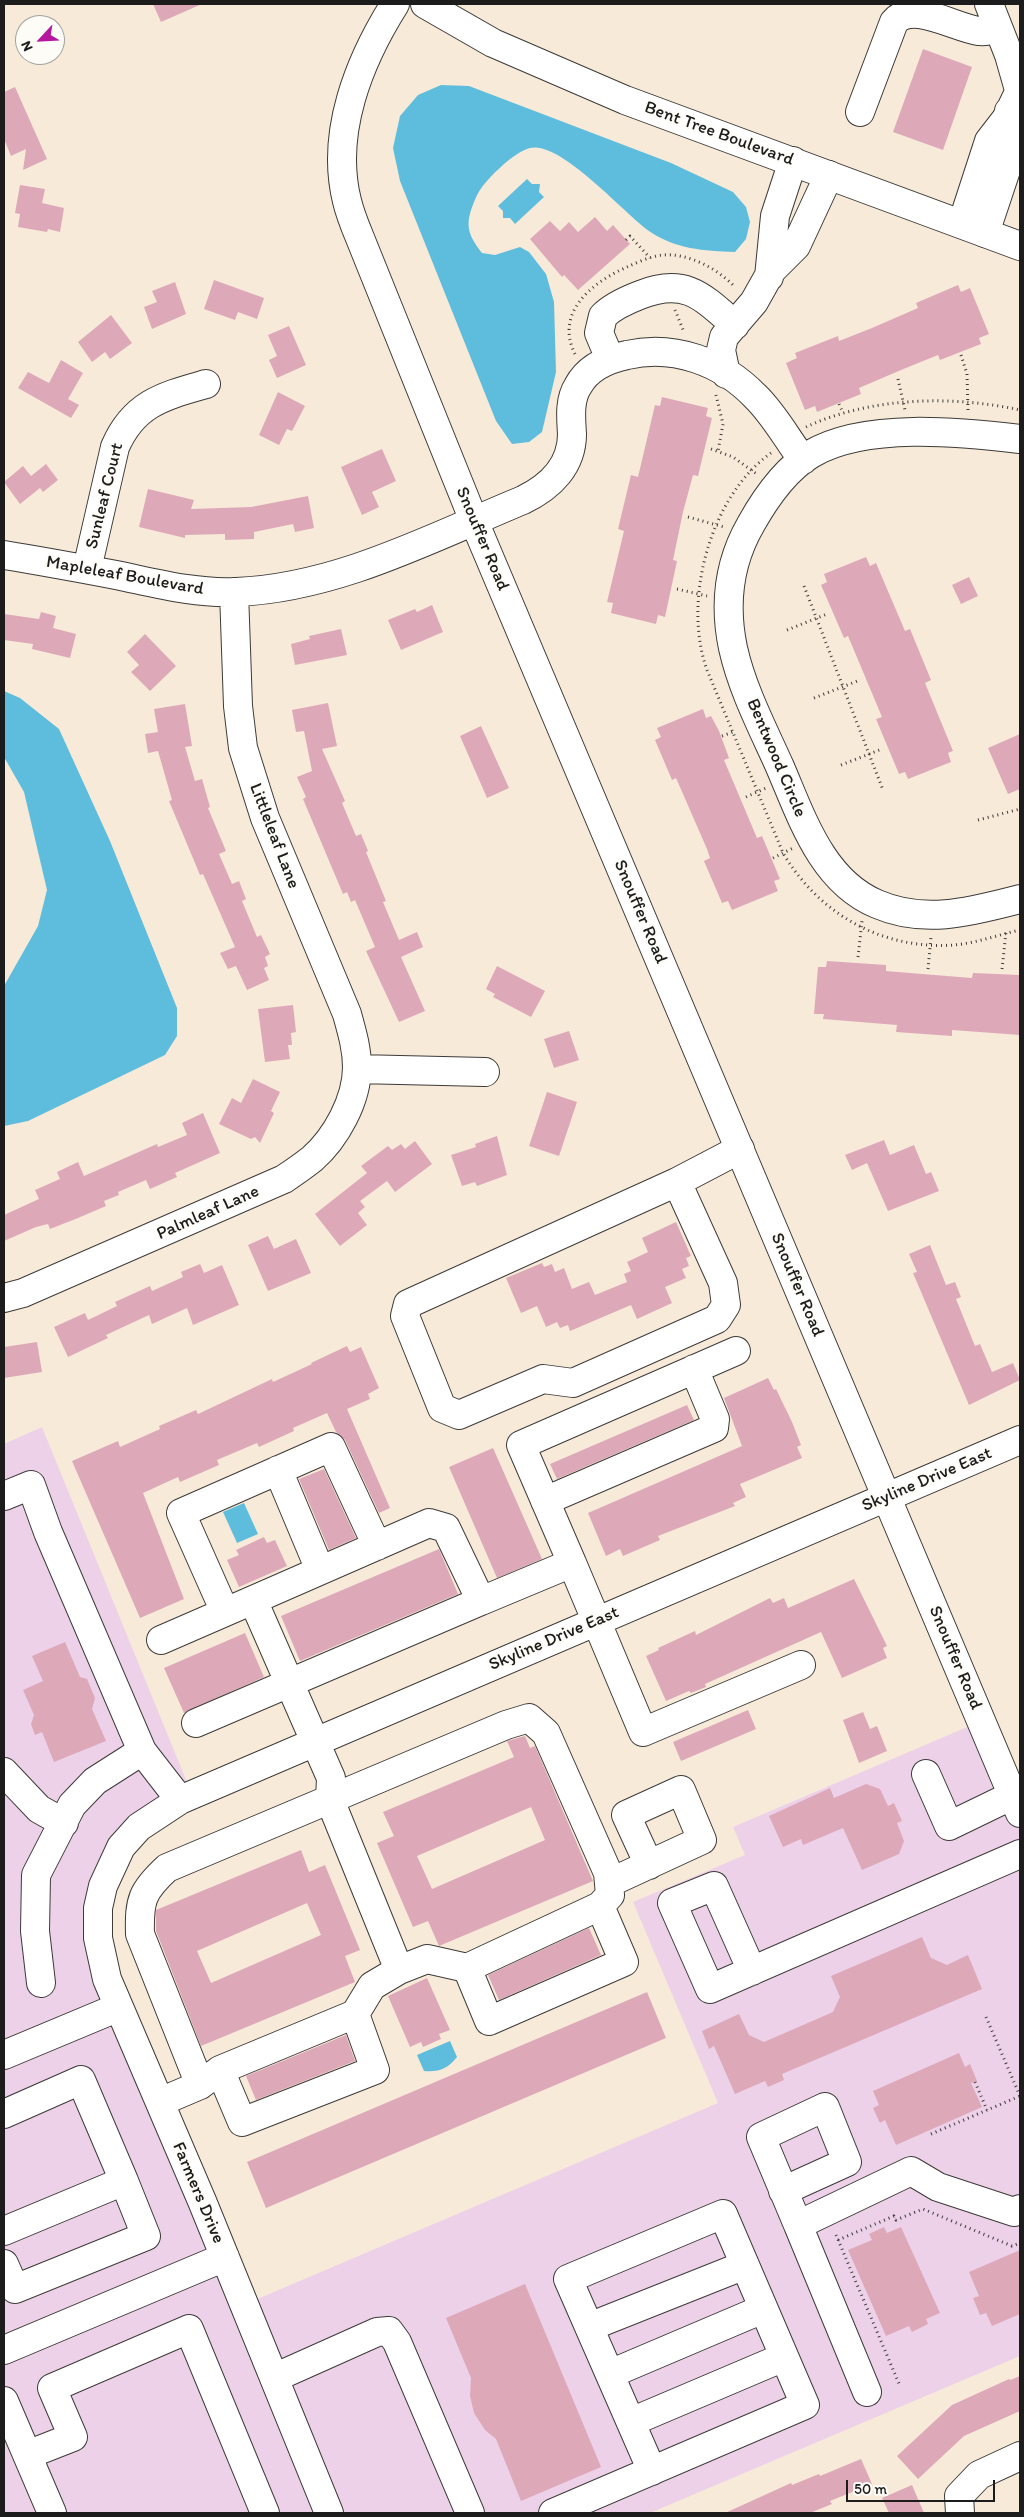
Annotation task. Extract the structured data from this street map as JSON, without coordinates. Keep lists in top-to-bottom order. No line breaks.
{"streets":{"street":["Bent Tree Boulevard","Sunleaf Court","Snouffer Road","Mapleleaf Boulevard","Bentwood Circle","Littleleaf Lane","Palmleaf Lane","Skyline Drive East","Farmers Drive"]},"crossings":[["Sunleaf Court","Mapleleaf Boulevard"],["Snouffer Road","Mapleleaf Boulevard"],["Snouffer Road","Skyline Drive East"],["Mapleleaf Boulevard","Bentwood Circle"],["Mapleleaf Boulevard","Littleleaf Lane"],["Littleleaf Lane","Palmleaf Lane"],["Skyline Drive East","Farmers Drive"]],"scale_bar":"50 m","north":"bottom left"}
